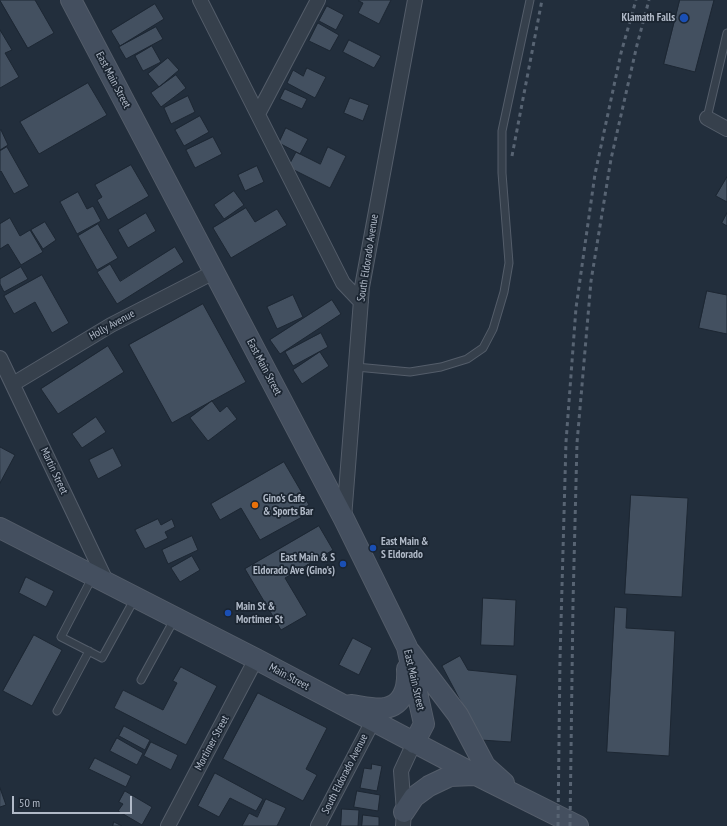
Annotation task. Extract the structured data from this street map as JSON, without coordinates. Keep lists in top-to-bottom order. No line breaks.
{"streets":{"street":["East Main Street","South Eldorado Avenue","Holly Avenue","Martin Street","Main Street","Mortimer Street"]},"crossings":[["East Main Street","South Eldorado Avenue"],["East Main Street","Holly Avenue"],["East Main Street","Main Street"],["South Eldorado Avenue","Main Street"],["Holly Avenue","Martin Street"],["Martin Street","Main Street"],["Main Street","Mortimer Street"]],"places":["Klamath Falls","Gino's Cafe & Sports Bar","East Main & S Eldorado","East Main & S Eldorado Ave (Gino's)","Main St & Mortimer St"],"scale_bar":"50 m"}
